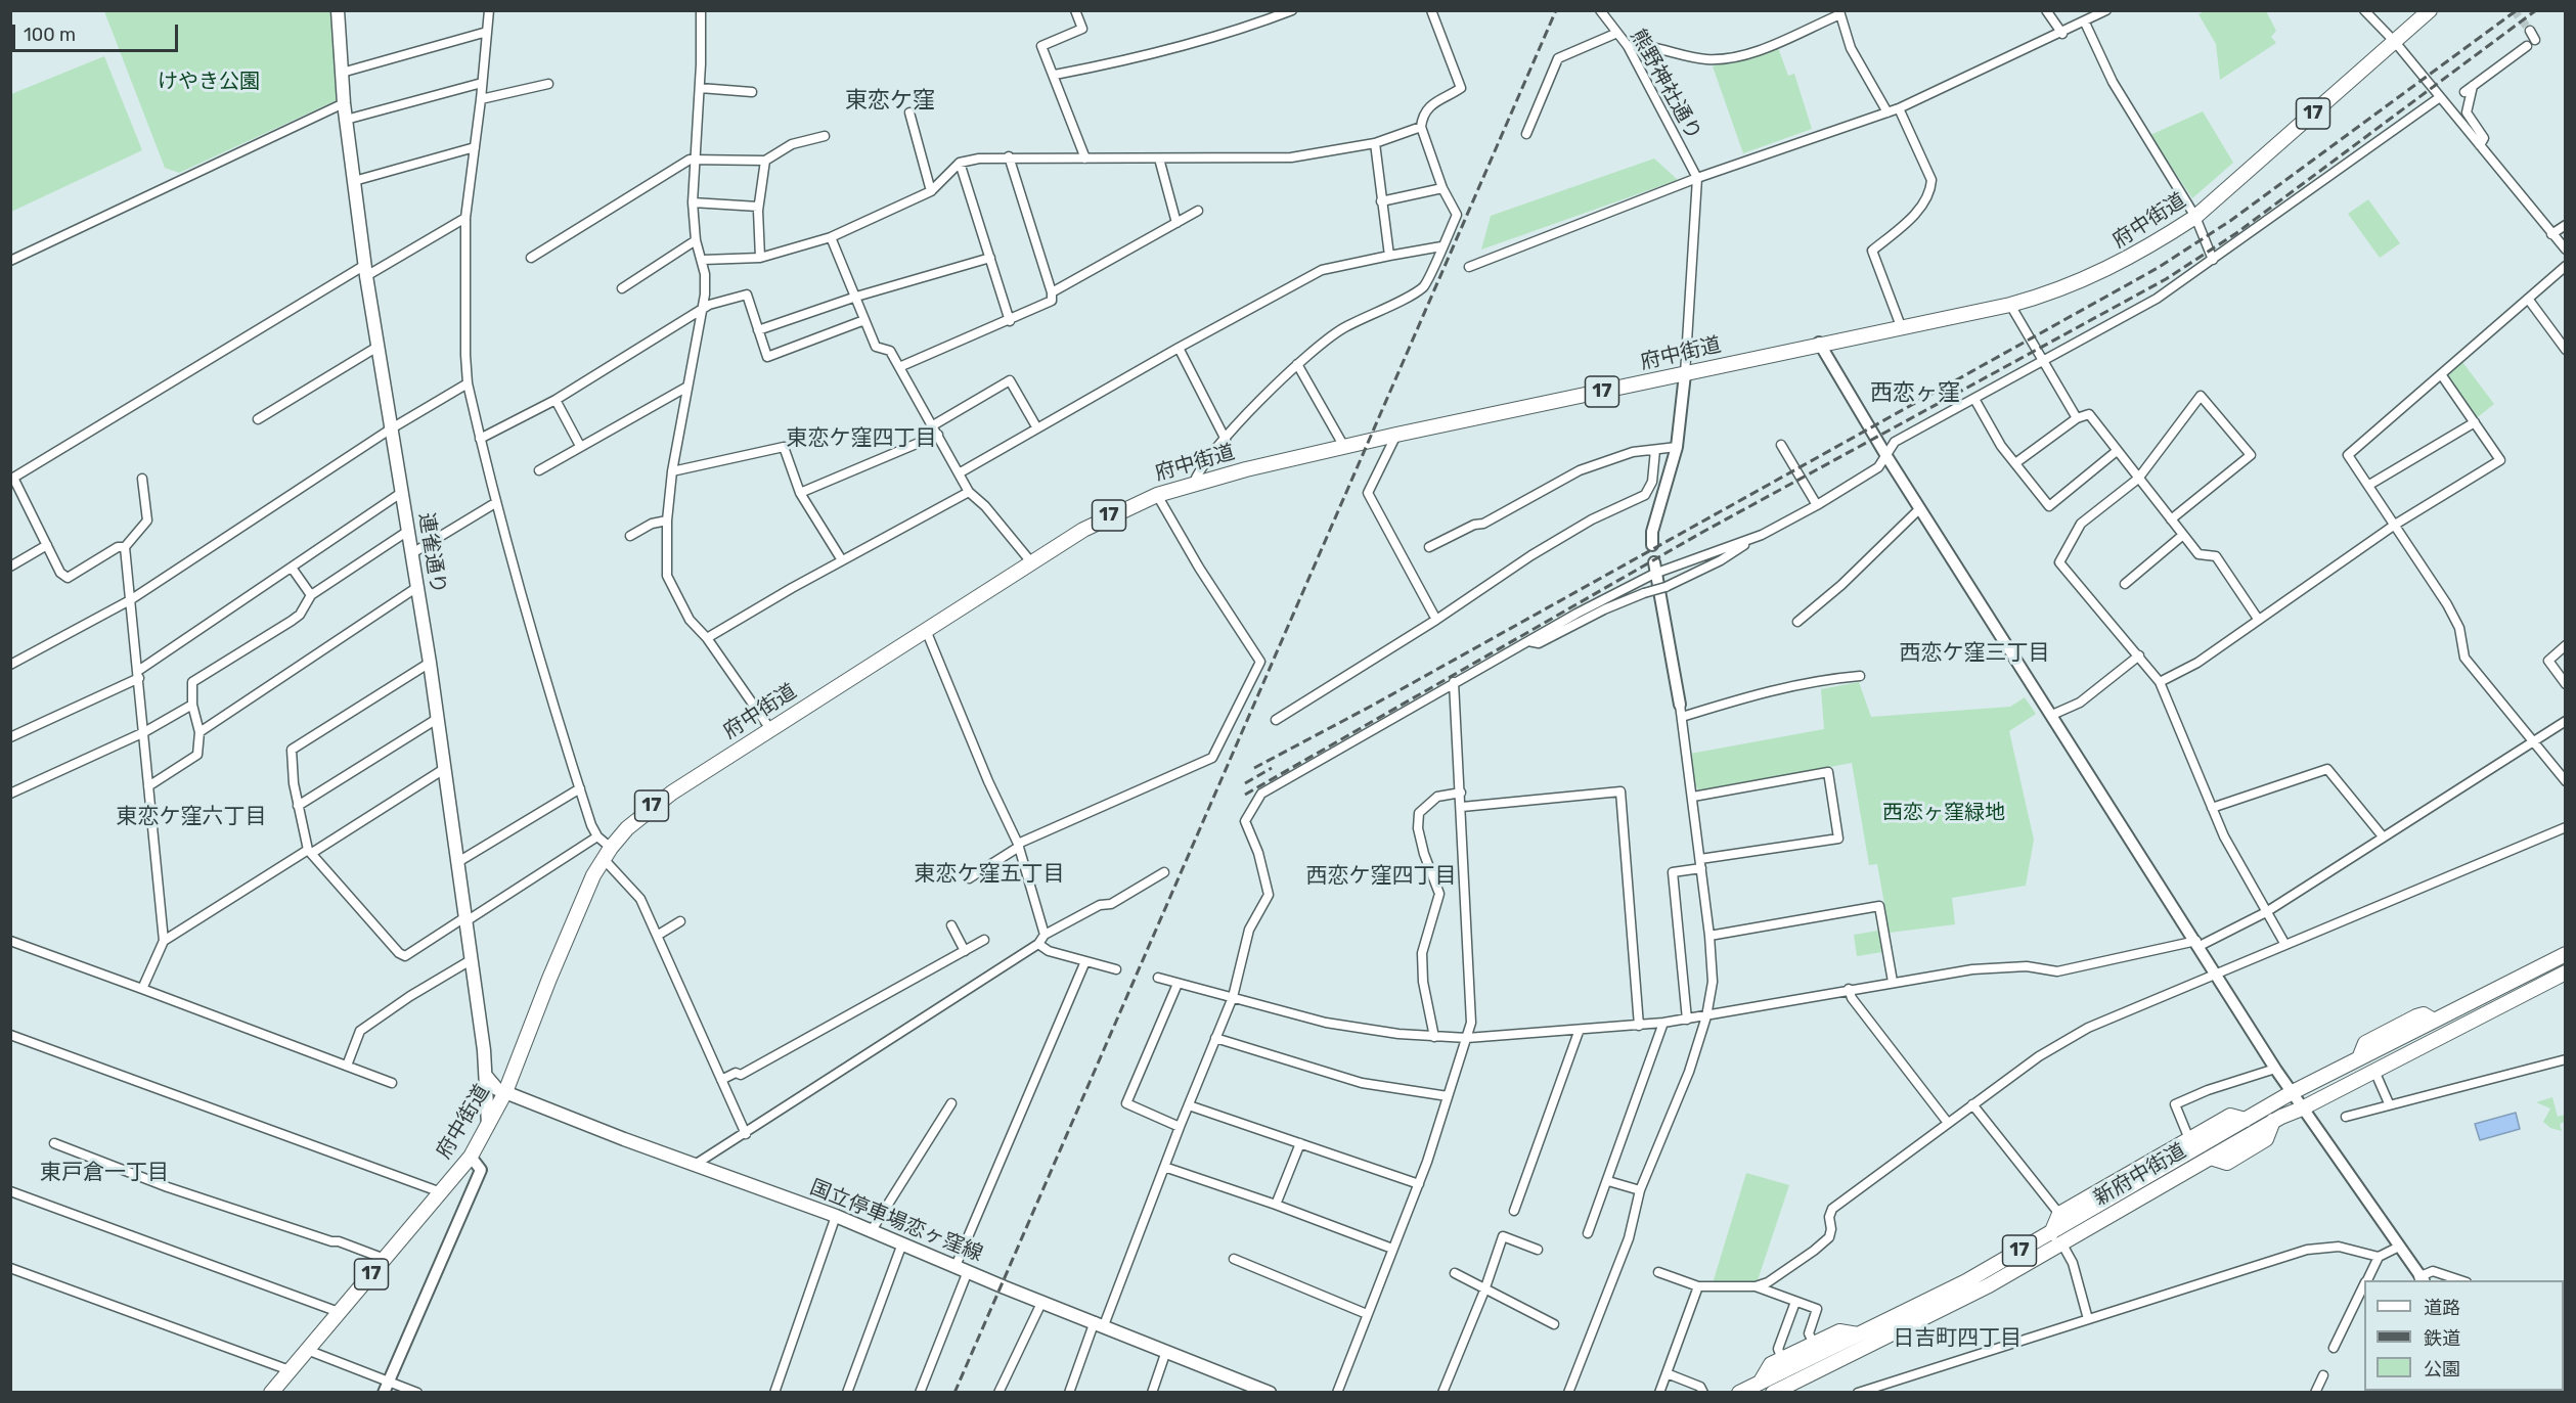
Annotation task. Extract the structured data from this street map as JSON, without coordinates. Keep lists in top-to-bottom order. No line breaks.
{"streets":{"main road":["17","府中街道","連雀通り","新府中街道","国立停車場恋ヶ窪線"],"street":["熊野神社通り"]},"crossings":[["府中街道","連雀通り"],["府中街道","国立停車場恋ヶ窪線"]],"districts":["東恋ケ窪","西恋ヶ窪","東恋ケ窪四丁目","西恋ケ窪三丁目","東恋ケ窪六丁目","東恋ケ窪五丁目","西恋ケ窪四丁目","東戸倉一丁目","日吉町四丁目"],"parks":["けやき公園","西恋ヶ窪緑地"],"legend":["道路","鉄道","公園"],"scale_bar":"100 m"}
